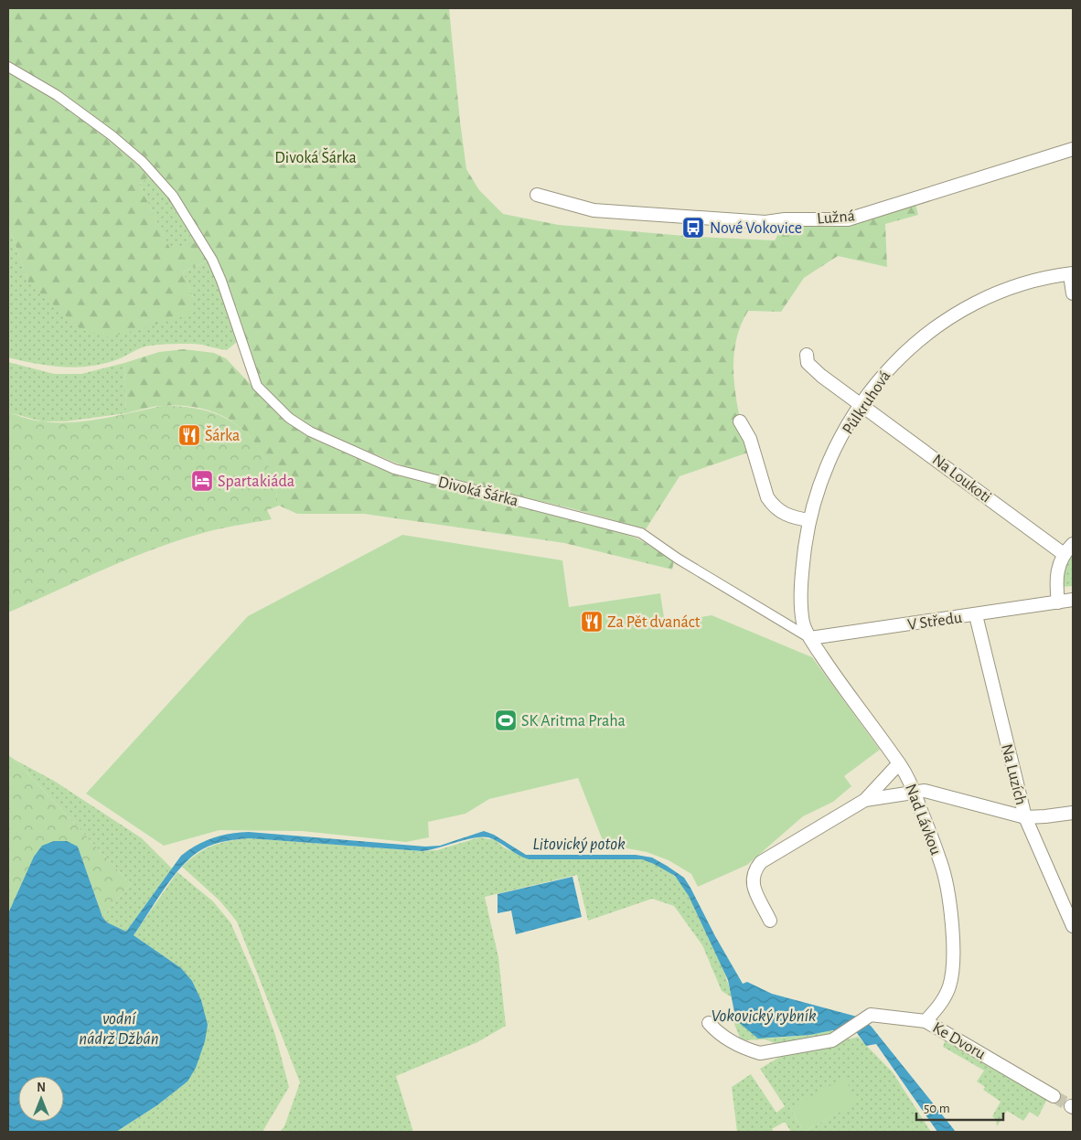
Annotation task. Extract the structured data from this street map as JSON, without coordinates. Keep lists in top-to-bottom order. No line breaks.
{"streets":{"street":["Lužná","Půlkruhová","Na Loukoti","Divoká Šárka","V Středu","Na Luzích","Nad Lávkou","Ke Dvoru"]},"crossings":[["Půlkruhová","Na Loukoti"],["Půlkruhová","Divoká Šárka"],["Půlkruhová","V Středu"],["Půlkruhová","Nad Lávkou"],["Divoká Šárka","V Středu"],["Divoká Šárka","Nad Lávkou"],["V Středu","Na Luzích"],["V Středu","Nad Lávkou"],["Nad Lávkou","Ke Dvoru"]],"water":["Litovický potok","Vokovický rybník","vodní nádrž Džbán"],"parks":["Divoká Šárka"],"places":{"bus stop":["Nové Vokovice"],"restaurant":["Šárka","Za Pět dvanáct"],"hotel":["Spartakiáda"],"sports":["SK Aritma Praha"]},"scale_bar":"50 m","north":"top"}
